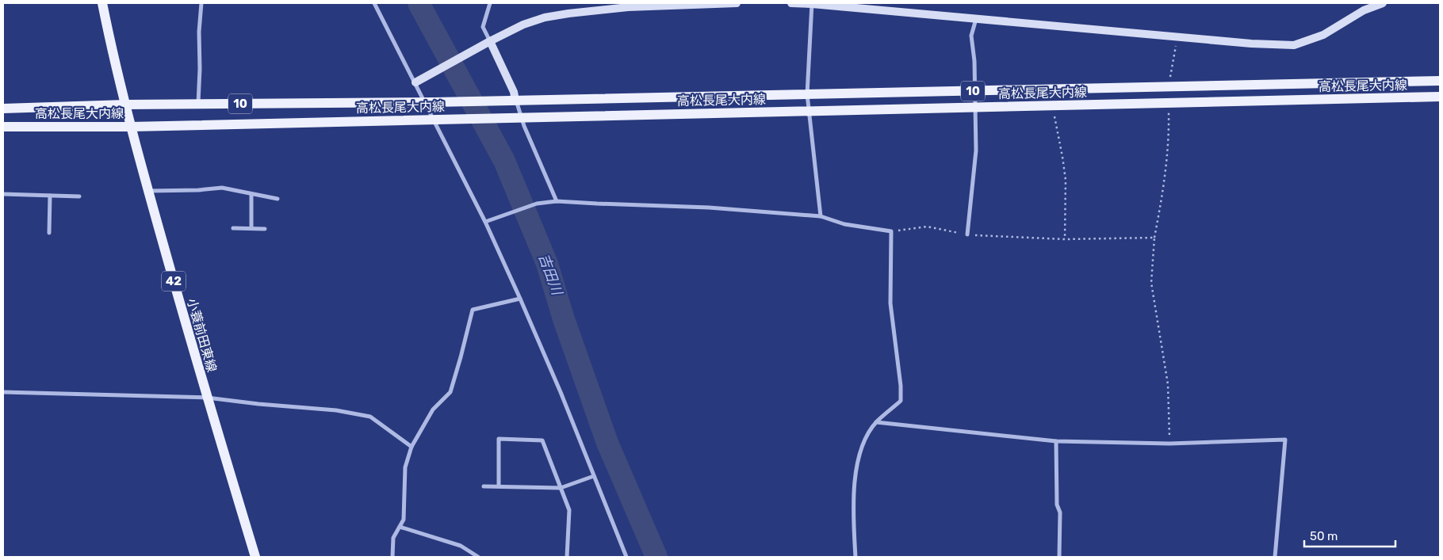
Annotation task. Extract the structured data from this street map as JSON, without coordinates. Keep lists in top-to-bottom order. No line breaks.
{"streets":{"main road":["高松長尾大内線","10","42","小蓑前田東線"]},"crossings":[["高松長尾大内線","小蓑前田東線"]],"water":["吉田川"],"scale_bar":"50 m"}
